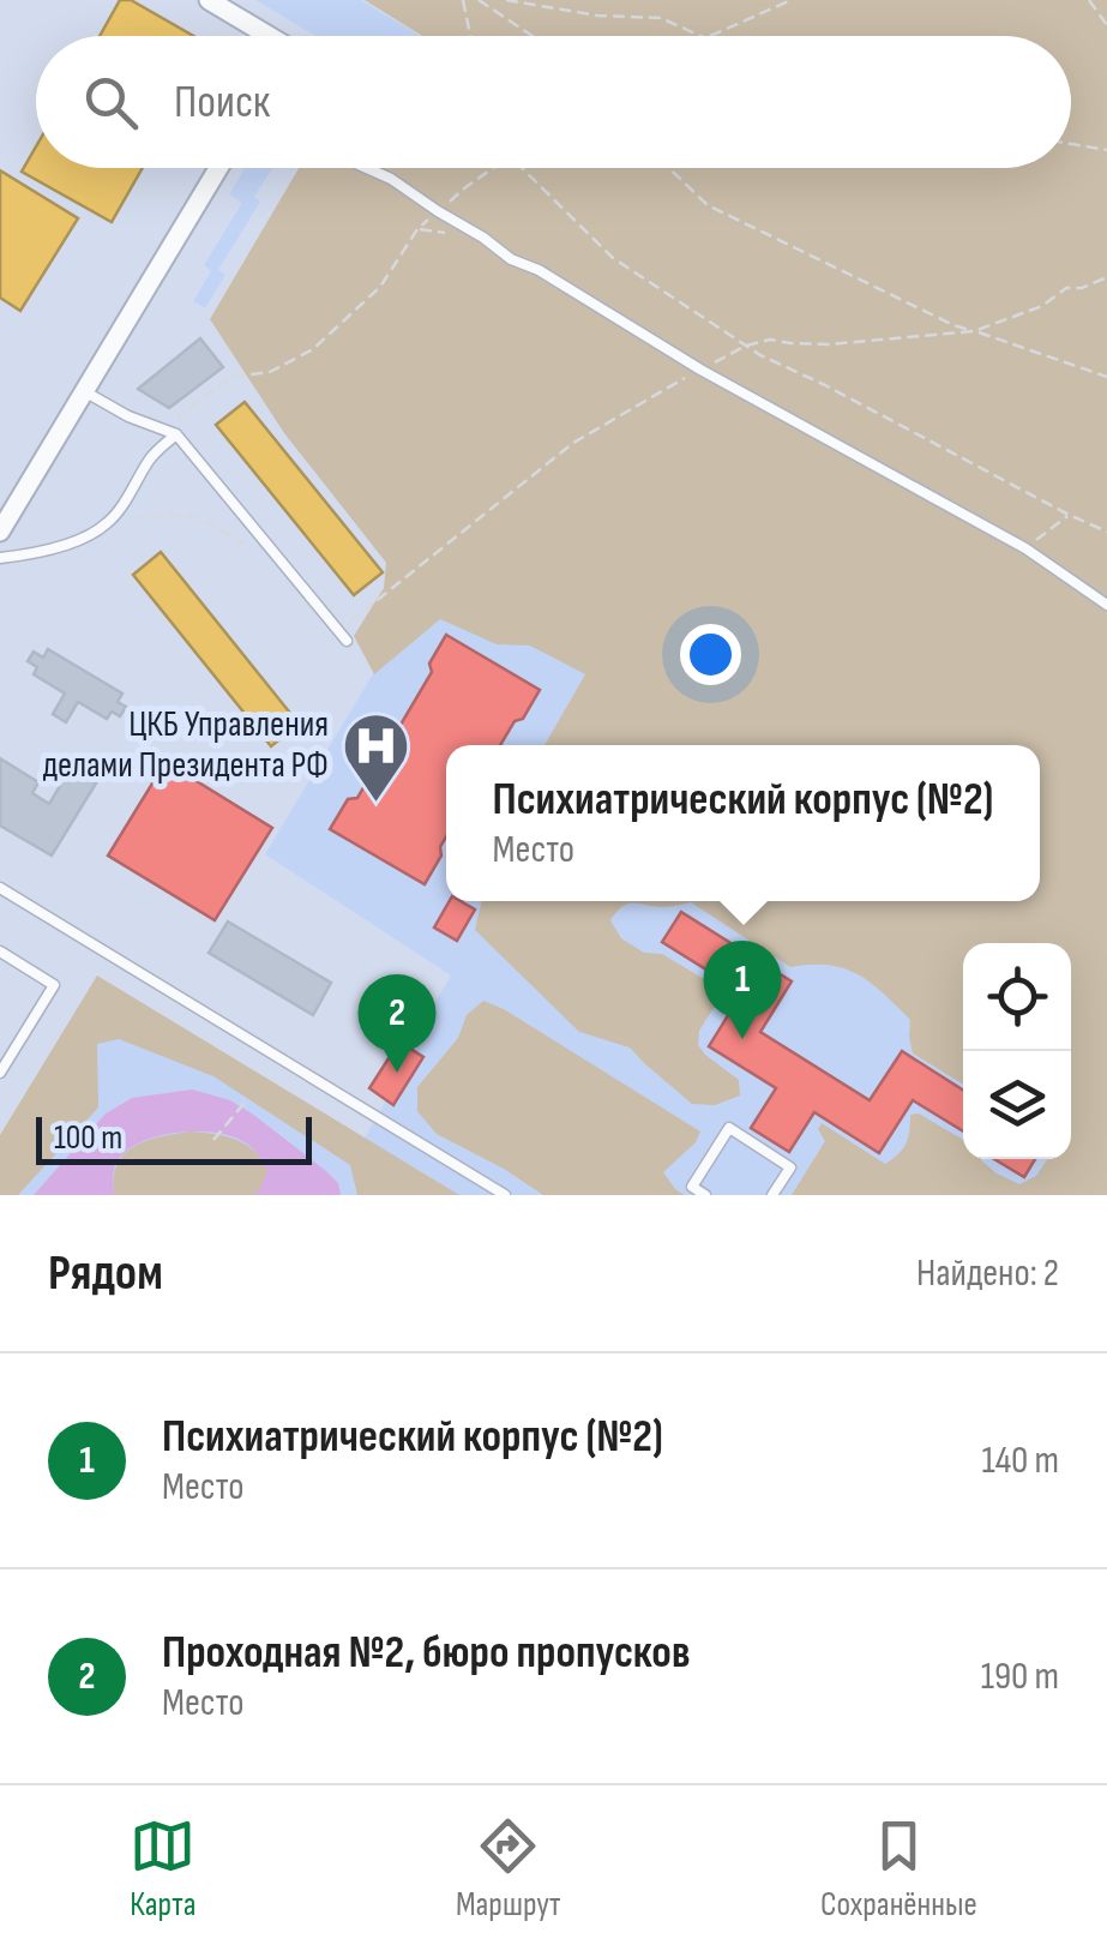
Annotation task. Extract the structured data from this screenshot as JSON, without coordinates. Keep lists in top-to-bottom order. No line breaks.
{"places":{"hospital":["ЦКБ Управления делами Президента РФ"]},"scale_bar":"100 m","page":{"search":"Поиск","popup":["Психиатрический корпус (№2)","Место"],"pins":["1","2"],"scale":"100 m","heading":["Рядом","Найдено: 2"],"list":[{"mark":"1","name":"Психиатрический корпус (№2)","note":"Место","value":"140 m"},{"mark":"2","name":"Проходная №2, бюро пропусков","note":"Место","value":"190 m"}],"nav":["Карта","Маршрут","Сохранённые"]}}
